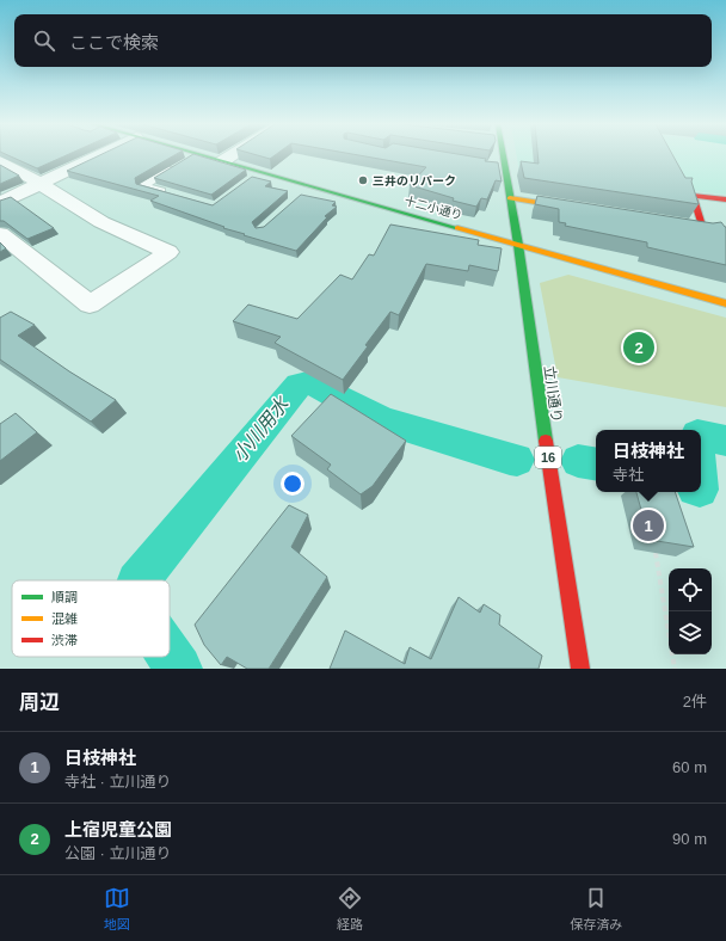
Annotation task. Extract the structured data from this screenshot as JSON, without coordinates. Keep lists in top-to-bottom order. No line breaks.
{"streets":{"street":["十二小通り","立川通り","16"]},"crossings":[["十二小通り","立川通り"]],"water":["小川用水"],"places":["三井のリパーク"],"legend":["順調","混雑","渋滞"],"page":{"search":"ここで検索","pins":["2","1"],"popup":["日枝神社","寺社"],"heading":["周辺","2件"],"list":[{"mark":"1","name":"日枝神社","note":"寺社 · 立川通り","value":"60 m"},{"mark":"2","name":"上宿児童公園","note":"公園 · 立川通り","value":"90 m"}],"nav":["地図","経路","保存済み"]}}
